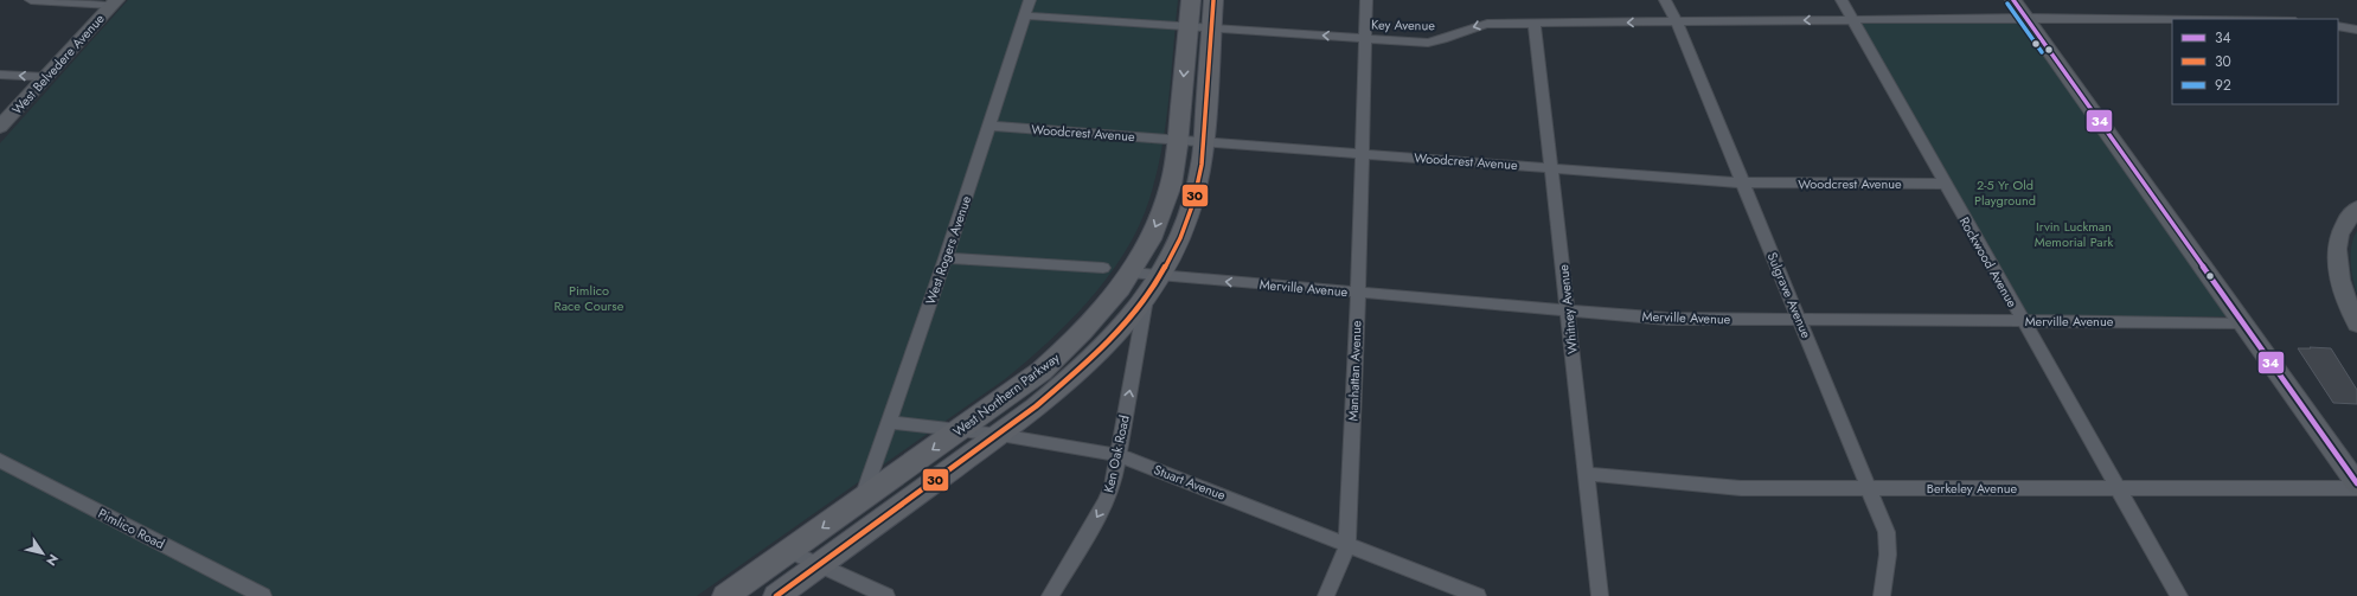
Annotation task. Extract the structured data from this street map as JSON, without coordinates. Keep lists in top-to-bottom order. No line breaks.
{"streets":{"main road":["West Northern Parkway"],"street":["Key Avenue","West Belvedere Avenue","Woodcrest Avenue","West Rogers Avenue","Rockwood Avenue","Merville Avenue","Sulgrave Avenue","Whitney Avenue","Manhattan Avenue","Ken Oak Road","Stuart Avenue","Berkeley Avenue","Pimlico Road"]},"crossings":[["Key Avenue","West Rogers Avenue"],["Key Avenue","Rockwood Avenue"],["Key Avenue","Sulgrave Avenue"],["Key Avenue","Whitney Avenue"],["Key Avenue","Manhattan Avenue"],["Key Avenue","West Northern Parkway"],["Woodcrest Avenue","West Rogers Avenue"],["Woodcrest Avenue","Rockwood Avenue"],["Woodcrest Avenue","Sulgrave Avenue"],["Woodcrest Avenue","Whitney Avenue"],["Woodcrest Avenue","Manhattan Avenue"],["Woodcrest Avenue","West Northern Parkway"],["West Rogers Avenue","West Northern Parkway"],["West Rogers Avenue","Stuart Avenue"],["Rockwood Avenue","Merville Avenue"],["Rockwood Avenue","Berkeley Avenue"],["Merville Avenue","Sulgrave Avenue"],["Merville Avenue","Whitney Avenue"],["Merville Avenue","Manhattan Avenue"],["Merville Avenue","West Northern Parkway"],["Sulgrave Avenue","Berkeley Avenue"],["Whitney Avenue","Berkeley Avenue"],["Manhattan Avenue","Stuart Avenue"],["West Northern Parkway","Ken Oak Road"],["West Northern Parkway","Stuart Avenue"],["Ken Oak Road","Stuart Avenue"]],"one_way":["Key Avenue"],"parks":["2-5 Yr Old Playground","Irvin Luckman Memorial Park","Pimlico Race Course"],"lines":["transit line 34","transit line 30","transit line 92"],"legend":["34","30","92"],"north":"bottom right"}
